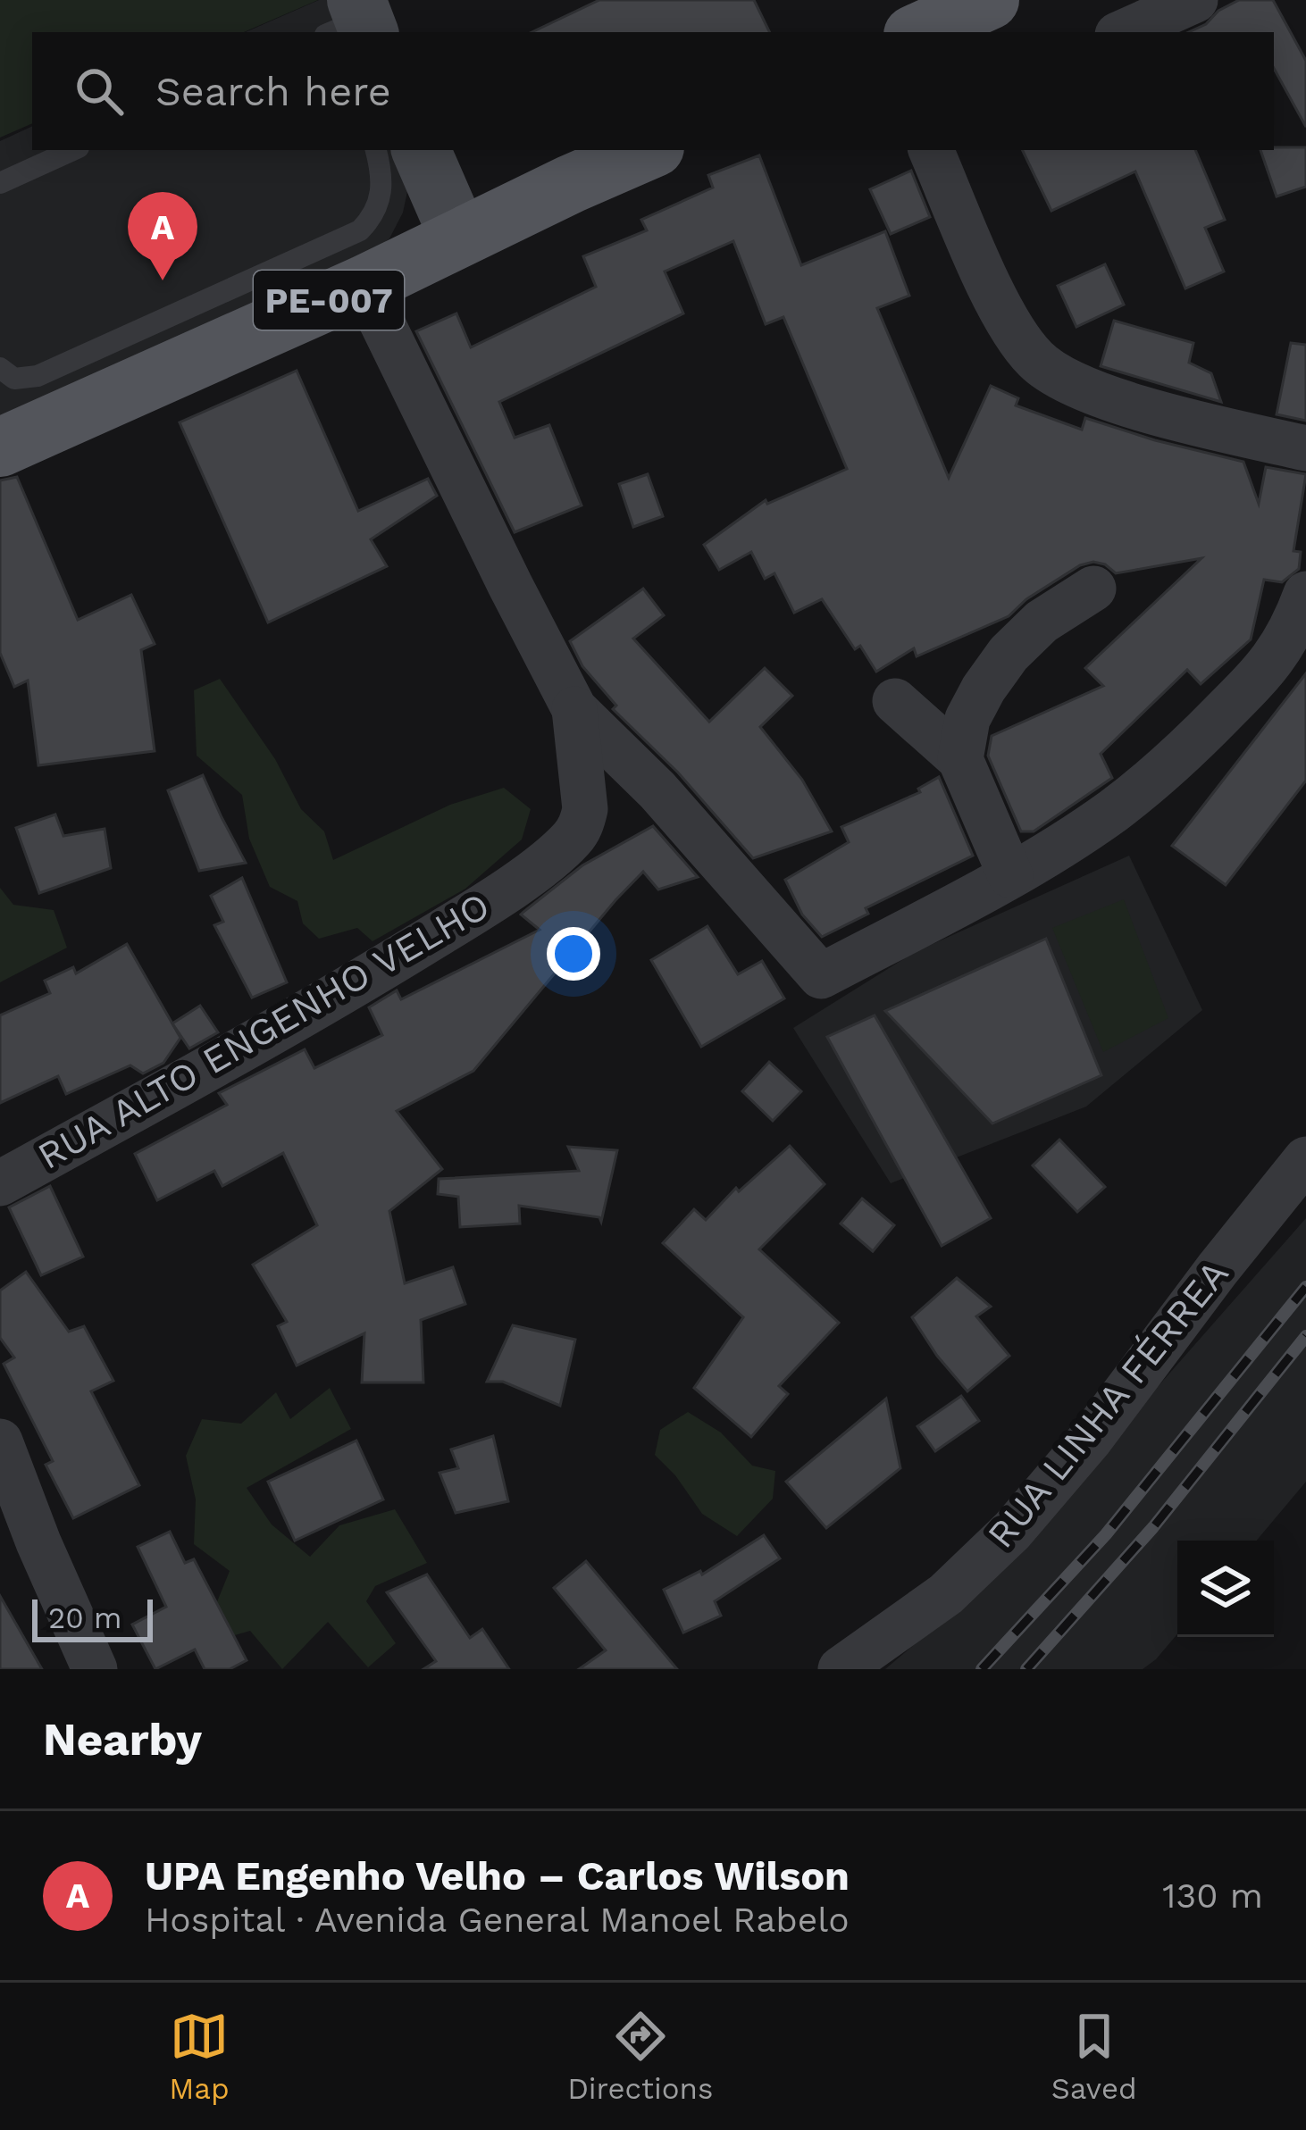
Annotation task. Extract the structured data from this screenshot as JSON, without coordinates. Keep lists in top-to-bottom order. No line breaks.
{"streets":{"main road":["PE-007"],"street":["RUA ALTO ENGENHO VELHO","RUA LINHA FÉRREA"]},"scale_bar":"20 m","page":{"search":"Search here","pins":"A","scale":"20 m","heading":"Nearby","list":[{"mark":"A","name":"UPA Engenho Velho – Carlos Wilson","note":"Hospital · Avenida General Manoel Rabelo","value":"130 m"}],"nav":["Map","Directions","Saved"]}}
